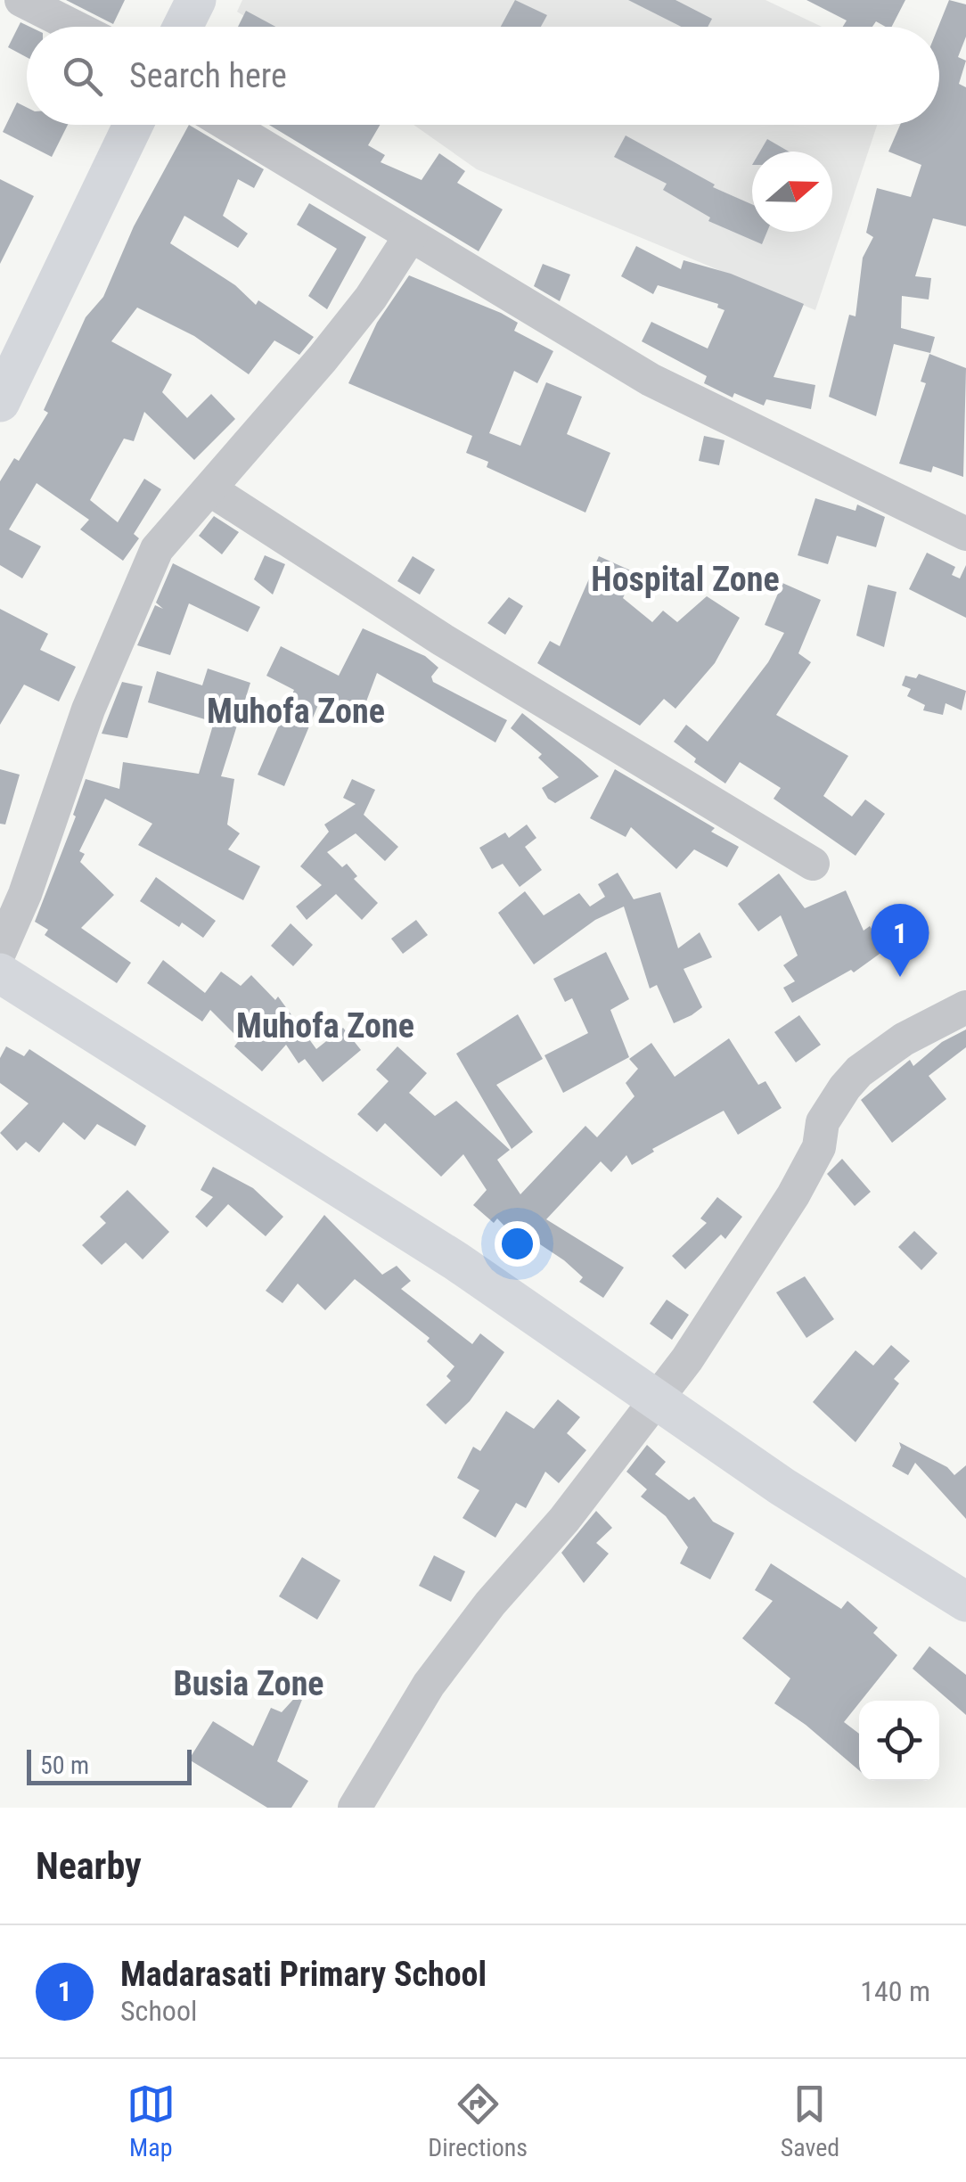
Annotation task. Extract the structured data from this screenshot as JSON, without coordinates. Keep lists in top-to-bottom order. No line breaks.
{"districts":["Hospital Zone","Muhofa Zone","Muhofa Zone","Busia Zone"],"scale_bar":"50 m","north":"right","page":{"search":"Search here","pins":"1","scale":"50 m","heading":"Nearby","list":[{"mark":"1","name":"Madarasati Primary School","note":"School","value":"140 m"}],"nav":["Map","Directions","Saved"]}}
